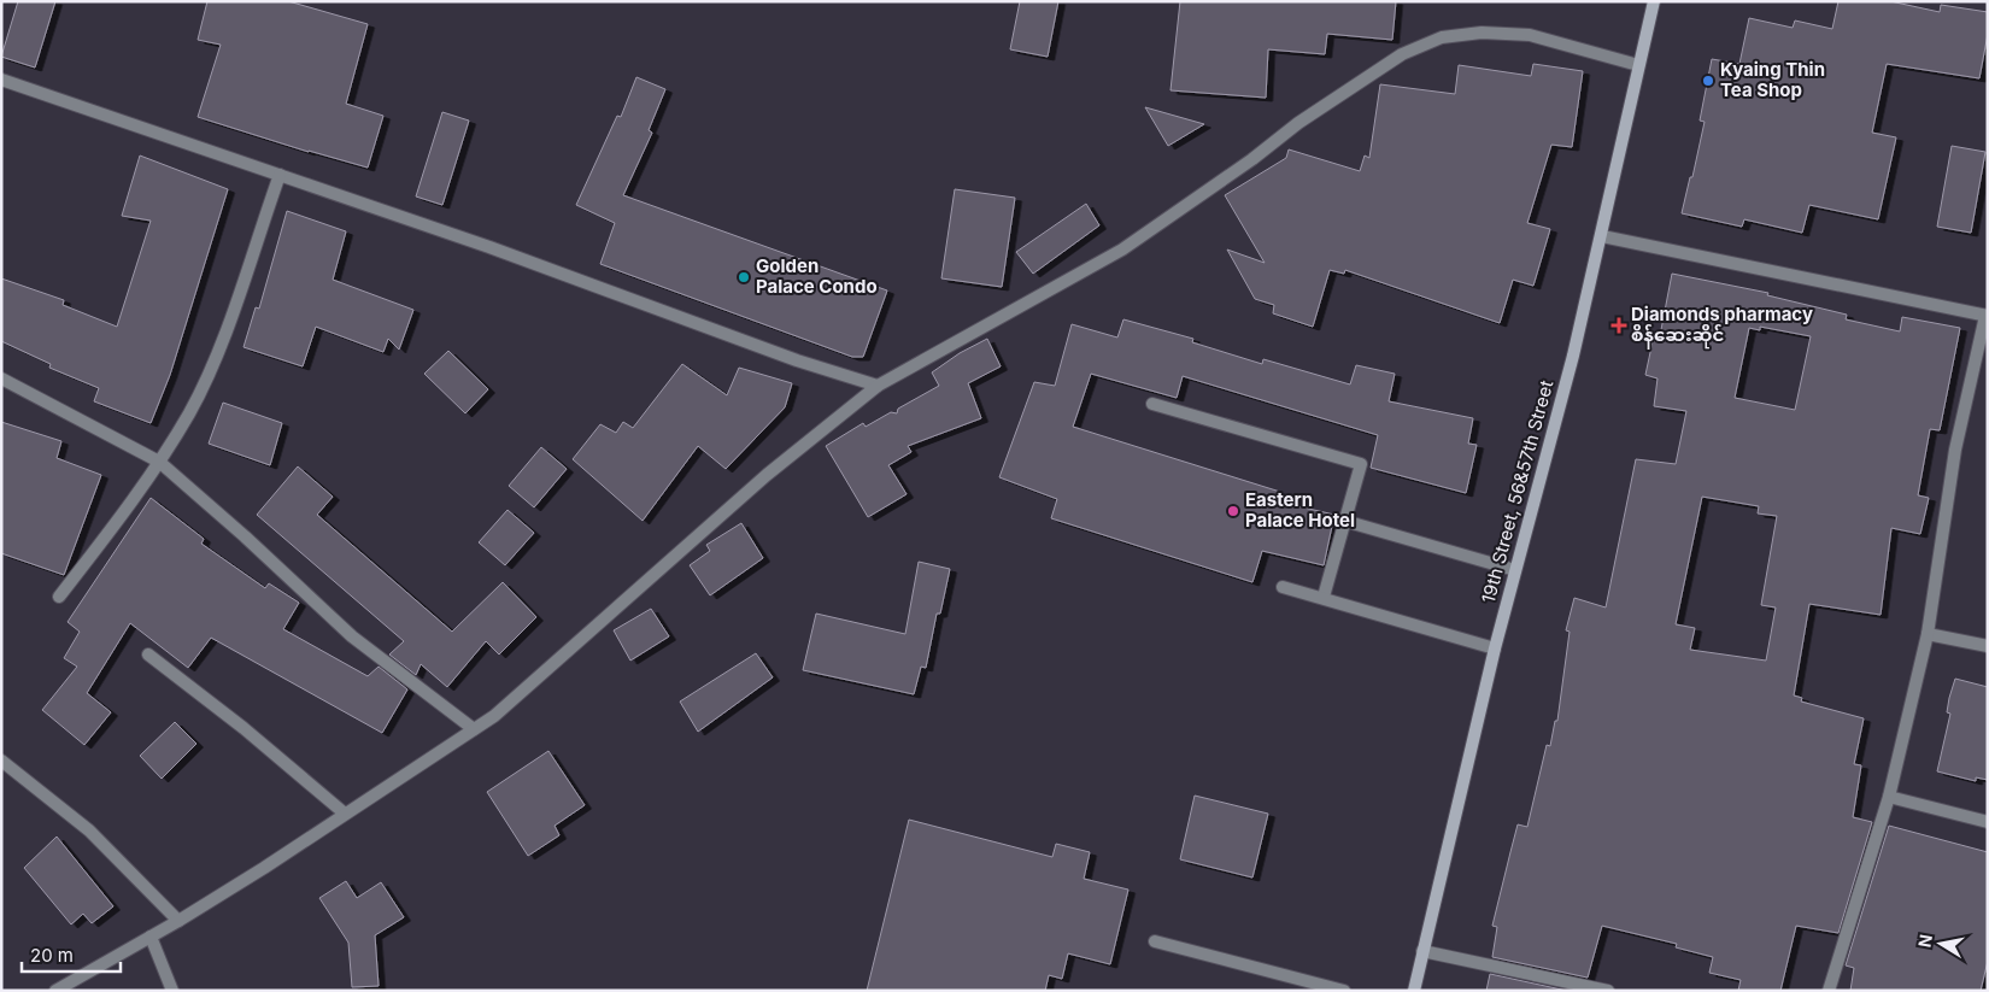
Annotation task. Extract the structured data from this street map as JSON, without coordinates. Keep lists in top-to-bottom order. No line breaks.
{"streets":{"street":["19th Street, 56&57th Street"]},"places":{"other":["Kyaing Thin Tea Shop","Golden Palace Condo","Eastern Palace Hotel"],"health":["Diamonds pharmacy စိန်ဆေးဆိုင်"]},"scale_bar":"20 m","north":"left"}
